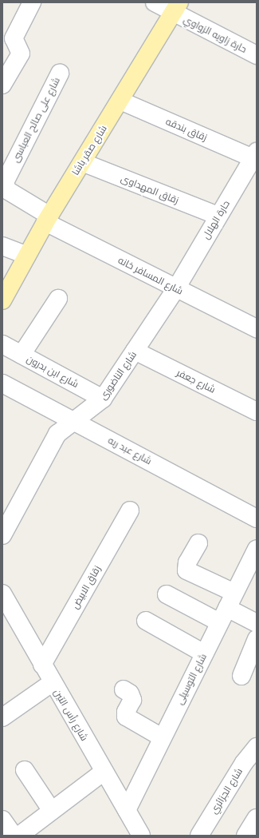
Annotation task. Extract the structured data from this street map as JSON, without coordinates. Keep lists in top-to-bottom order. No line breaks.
{"streets":{"main road":["شارع صقر باشا"],"street":["حارة زاويه الزواوي","شارع على صالح العباسى","زقاق بندقه","زقاق المهداوى","حارة الهلال","شارع المسافر خانه","شارع ابن بدرون","شارع الناضورى","شارع جعفر","شارع عبد ربه","زقاق الابيض","شارع التوسيلى","شارع رأس التين","شارع الجزائري"]},"crossings":[["حارة زاويه الزواوي","شارع صقر باشا"],["شارع على صالح العباسى","شارع صقر باشا"],["شارع على صالح العباسى","شارع المسافر خانه"],["زقاق بندقه","شارع صقر باشا"],["زقاق بندقه","حارة الهلال"],["شارع صقر باشا","زقاق المهداوى"],["شارع صقر باشا","شارع المسافر خانه"],["زقاق المهداوى","حارة الهلال"],["حارة الهلال","شارع المسافر خانه"],["حارة الهلال","شارع الناضورى"],["شارع المسافر خانه","شارع الناضورى"],["شارع ابن بدرون","شارع الناضورى"],["شارع الناضورى","شارع جعفر"],["شارع الناضورى","شارع عبد ربه"],["زقاق الابيض","شارع رأس التين"],["شارع التوسيلى","شارع رأس التين"]]}
